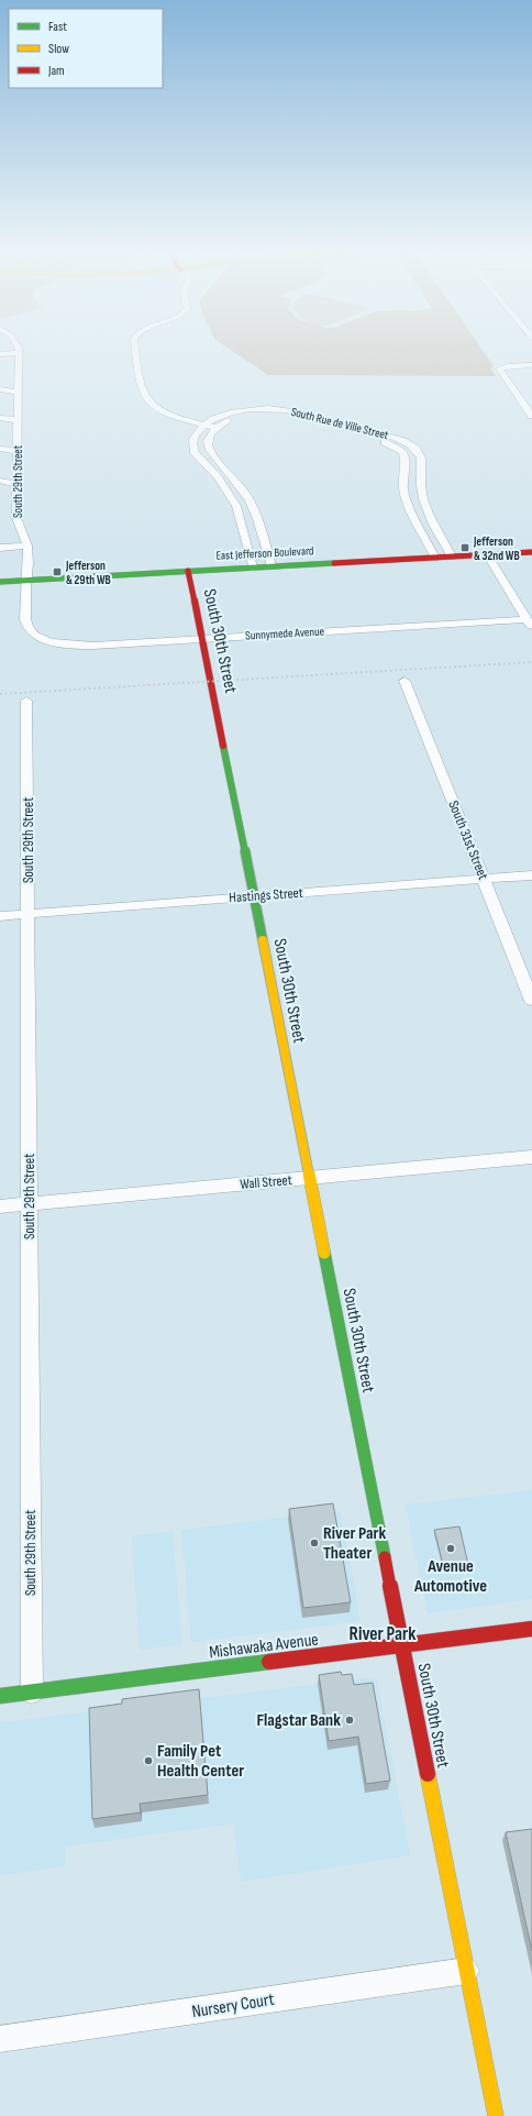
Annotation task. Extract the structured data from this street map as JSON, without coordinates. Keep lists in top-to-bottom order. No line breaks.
{"streets":{"street":["South Rue de Ville Street","South 29th Street","East Jefferson Boulevard","Sunnymede Avenue","South 30th Street","South 31st Street","Hastings Street","Wall Street","Mishawaka Avenue","Nursery Court"]},"crossings":[["South Rue de Ville Street","East Jefferson Boulevard"],["South 29th Street","East Jefferson Boulevard"],["South 29th Street","Sunnymede Avenue"],["South 29th Street","Hastings Street"],["South 29th Street","Wall Street"],["South 29th Street","Mishawaka Avenue"],["East Jefferson Boulevard","South 30th Street"],["Sunnymede Avenue","South 30th Street"],["South 30th Street","Hastings Street"],["South 30th Street","Wall Street"],["South 30th Street","Mishawaka Avenue"],["South 30th Street","Nursery Court"],["South 31st Street","Hastings Street"]],"districts":["River Park"],"places":{"transit":["Jefferson & 32nd WB","Jefferson & 29th WB"],"other":["River Park Theater","Avenue Automotive","Flagstar Bank","Family Pet Health Center"]},"legend":["Fast","Slow","Jam"]}
